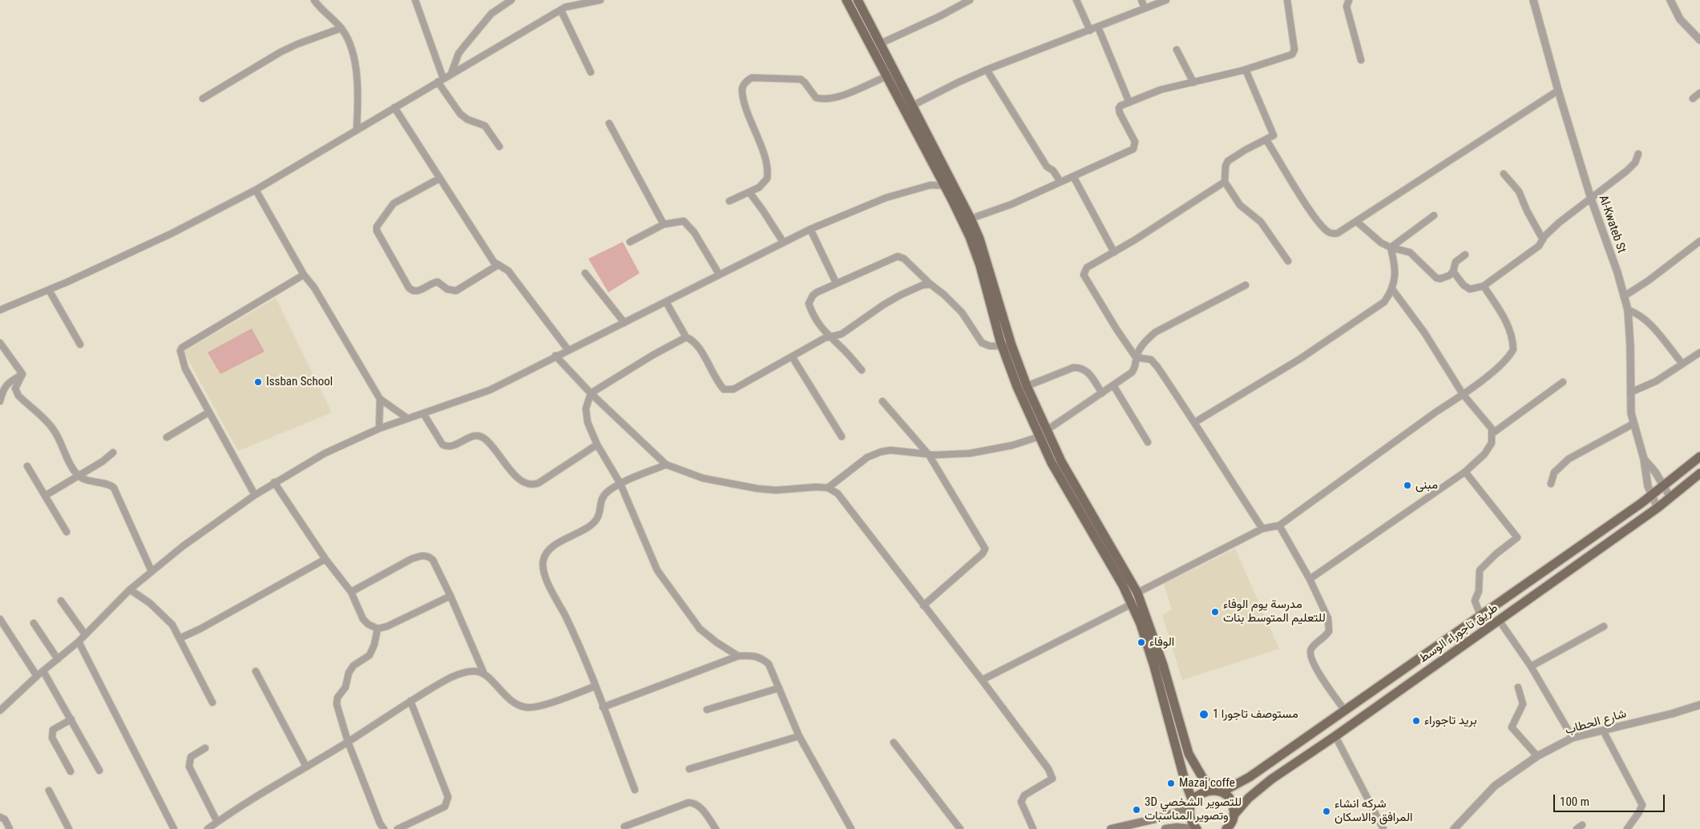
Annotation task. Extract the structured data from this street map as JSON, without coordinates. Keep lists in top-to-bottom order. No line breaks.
{"streets":{"main road":["طريق تاجوراء الوسط"],"street":["Al-Kwateb St","شارع الحطاب"]},"crossings":[["Al-Kwateb St","طريق تاجوراء الوسط"]],"places":["Issban School","مبنى","مدرسة يوم الوفاء للتعليم المتوسط بنات","الوفاء","مستوصف تاجورا 1","بريد تاجوراء","Mazaj coffe","3D للتصوير الشخصي وتصوير المناسبات","شركه انشاء المرافق والاسكان"],"scale_bar":"100 m"}
